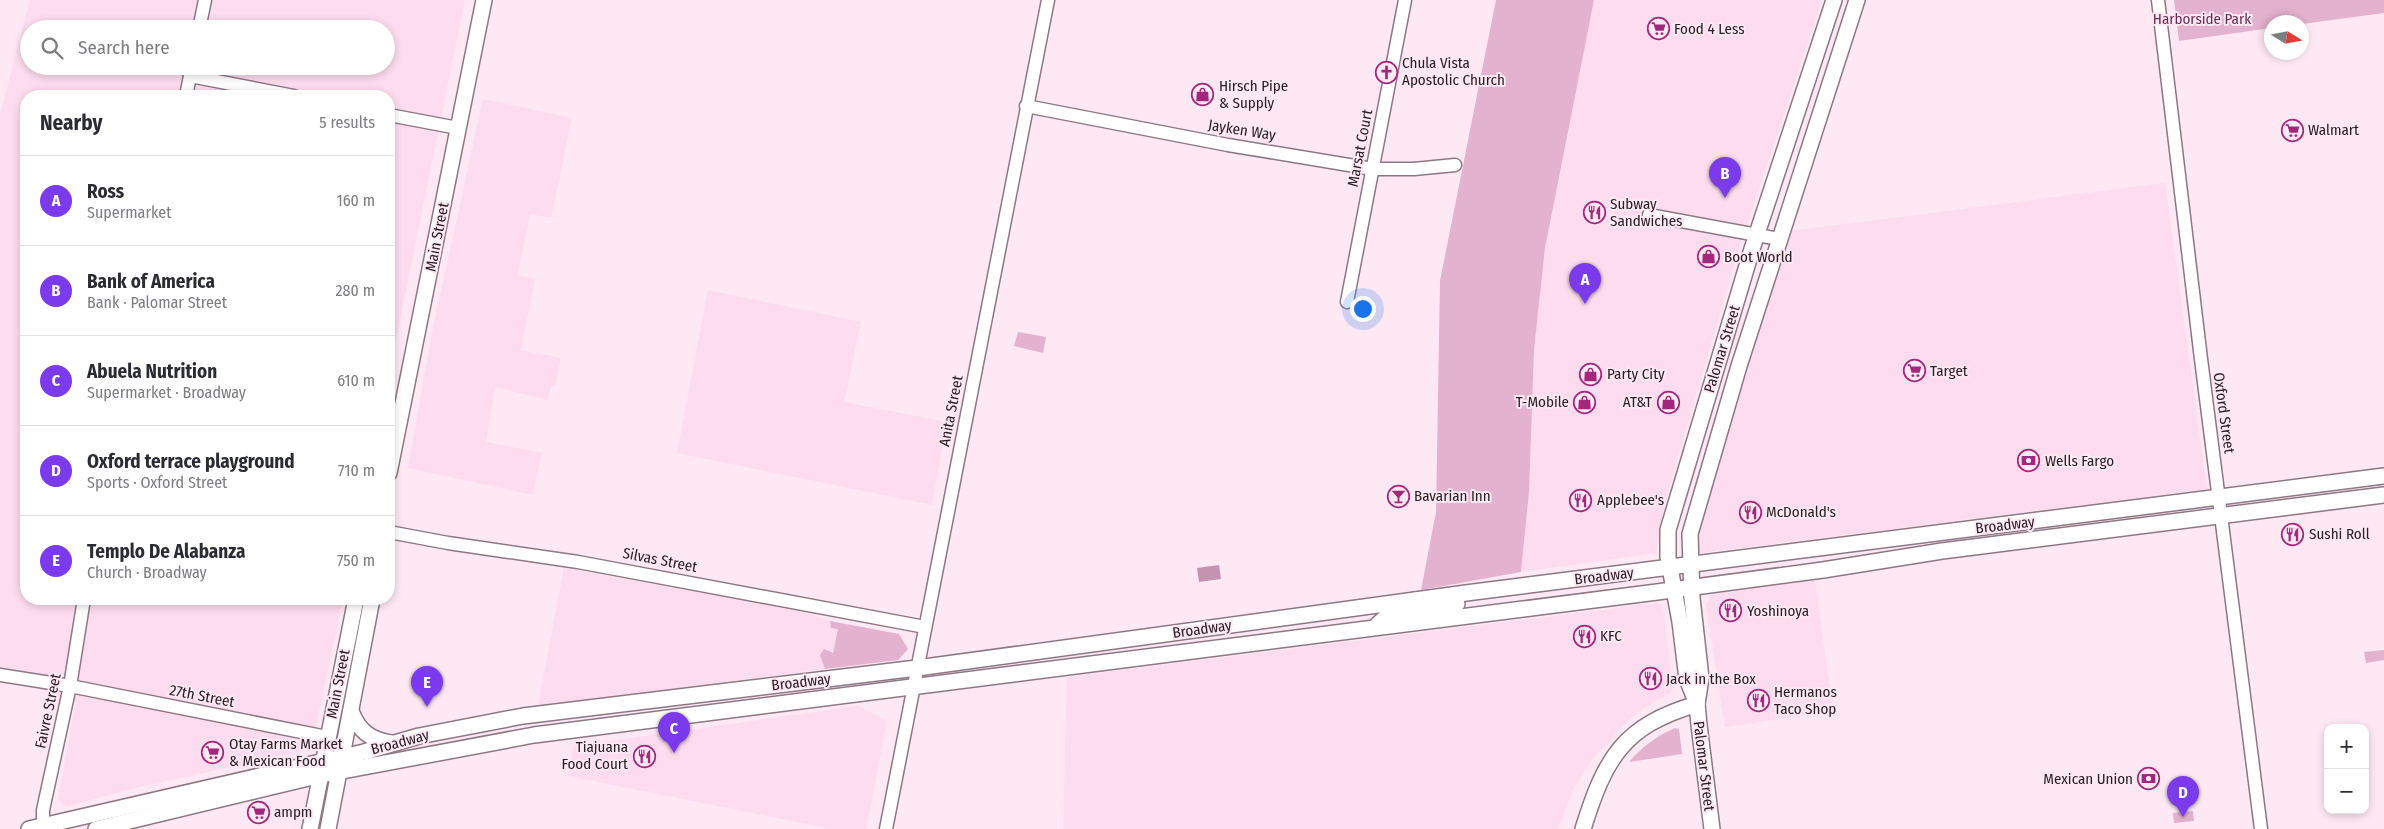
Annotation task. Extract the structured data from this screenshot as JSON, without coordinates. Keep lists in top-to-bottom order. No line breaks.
{"streets":{"main road":["Main Street","Palomar Street","Broadway"],"street":["Jayken Way","Marsat Court","Anita Street","Oxford Street","Silvas Street","27th Street","Faivre Street"]},"crossings":[["Jayken Way","Marsat Court"],["Jayken Way","Anita Street"],["Main Street","Broadway"],["Main Street","27th Street"],["Palomar Street","Broadway"],["Anita Street","Broadway"],["Anita Street","Silvas Street"],["Oxford Street","Broadway"],["Broadway","Faivre Street"],["27th Street","Faivre Street"]],"parks":["Harborside Park"],"places":{"supermarket":["Food 4 Less","Walmart","Target","Otay Farms Market & Mexican Food","ampm"],"church":["Chula Vista Apostolic Church"],"shop":["Hirsch Pipe & Supply","Boot World","Party City","T-Mobile","AT&T"],"restaurant":["Subway Sandwiches","Applebee's","McDonald's","Sushi Roll","Yoshinoya","KFC","Jack in the Box","Hermanos Taco Shop","Tiajuana Food Court"],"bank":["Wells Fargo","Mexican Union"],"bar":["Bavarian Inn"]},"north":"right","page":{"search":"Search here","heading":["Nearby","5 results"],"list":[{"mark":"A","name":"Ross","note":"Supermarket","value":"160 m"},{"mark":"B","name":"Bank of America","note":"Bank · Palomar Street","value":"280 m"},{"mark":"C","name":"Abuela Nutrition","note":"Supermarket · Broadway","value":"610 m"},{"mark":"D","name":"Oxford terrace playground","note":"Sports · Oxford Street","value":"710 m"},{"mark":"E","name":"Templo De Alabanza","note":"Church · Broadway","value":"750 m"}],"pins":["B","A","E","C","D"],"map_buttons":["+","−"]}}
